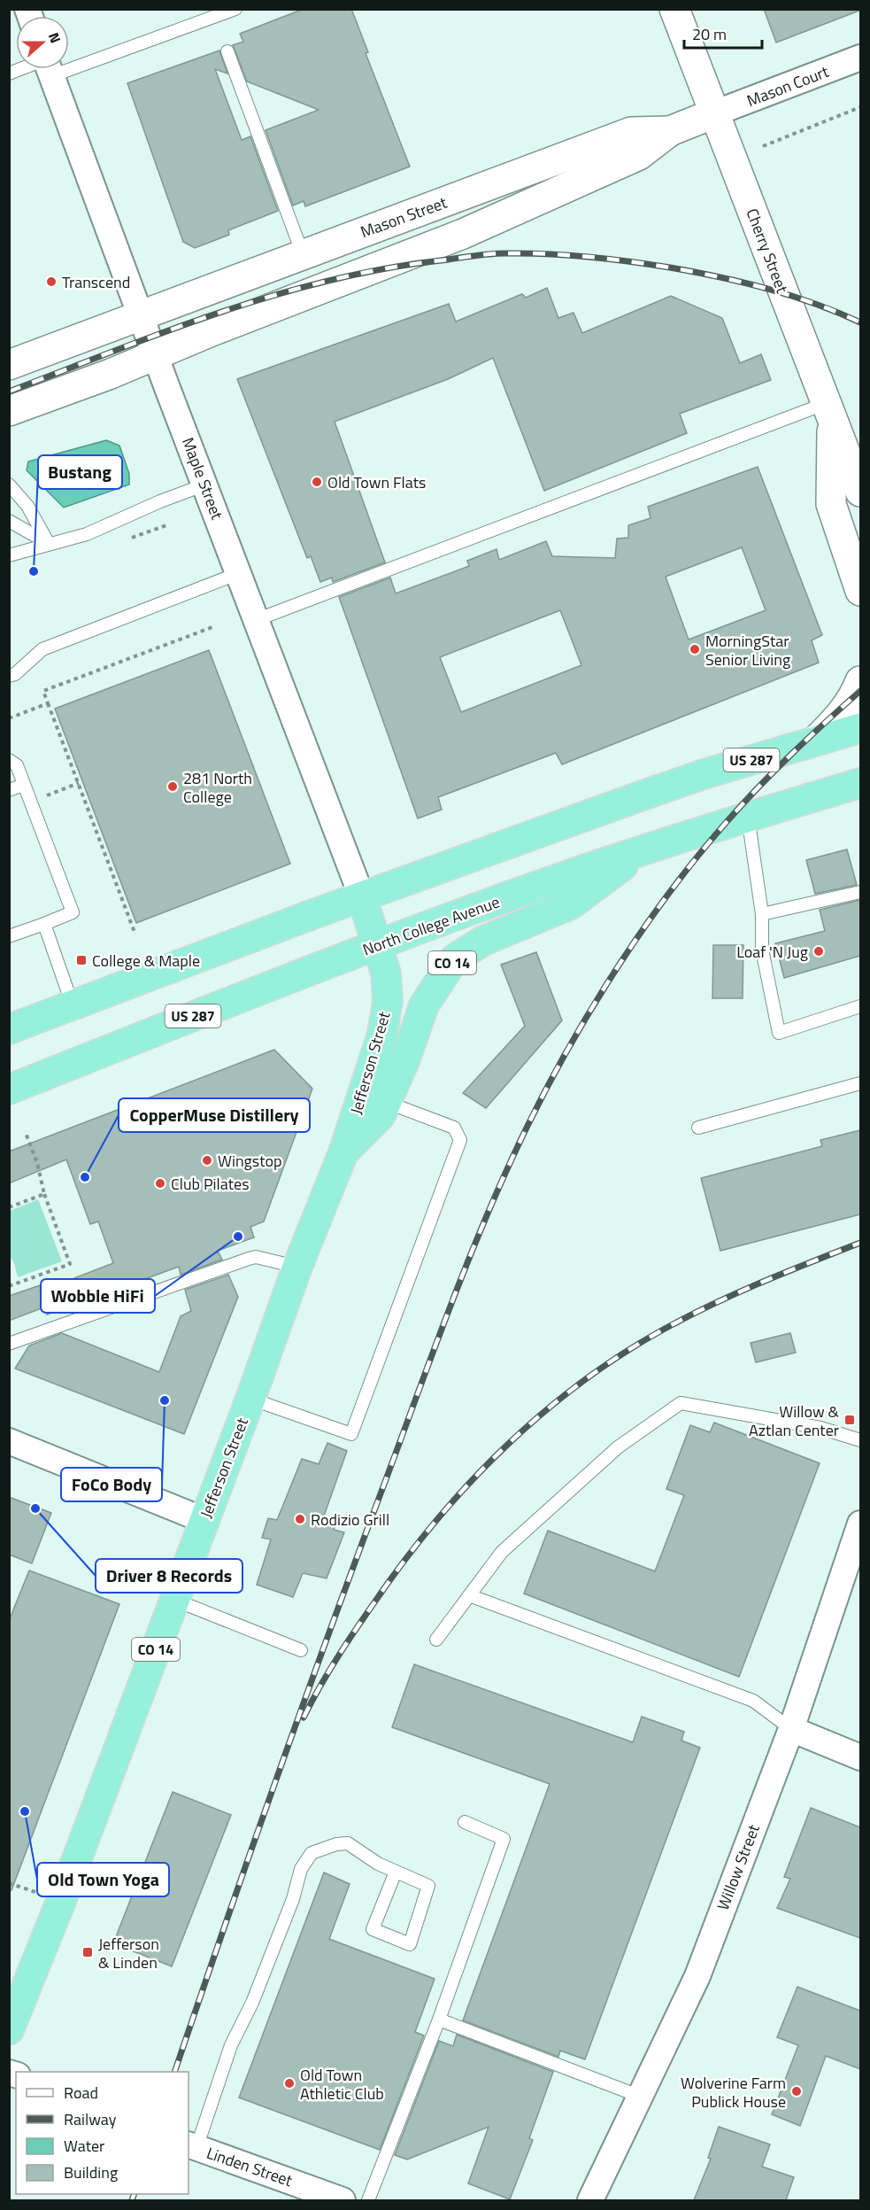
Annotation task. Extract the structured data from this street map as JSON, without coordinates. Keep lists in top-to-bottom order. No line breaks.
{"streets":{"highway":["US 287","North College Avenue","CO 14","Jefferson Street"],"street":["Mason Court","Mason Street","Cherry Street","Maple Street","Willow Street","Linden Street"]},"crossings":[["Mason Court","Mason Street"],["Mason Court","Cherry Street"],["Mason Street","Cherry Street"],["Mason Street","Maple Street"],["Maple Street","US 287"],["Maple Street","Jefferson Street"],["US 287","Jefferson Street"],["North College Avenue","CO 14"],["North College Avenue","Jefferson Street"],["CO 14","Jefferson Street"]],"places":{"other":["Transcend","Old Town Flats","Bustang","MorningStar Senior Living","281 North College","Loaf 'N Jug","Wingstop","CopperMuse Distillery","Club Pilates","Wobble HiFi","FoCo Body","Driver 8 Records","Rodizio Grill","Old Town Yoga","Old Town Athletic Club","Wolverine Farm Publick House"],"transit":["College & Maple","Willow & Aztlan Center","Jefferson & Linden"]},"legend":["Road","Railway","Water","Building"],"scale_bar":"20 m","north":"right"}
